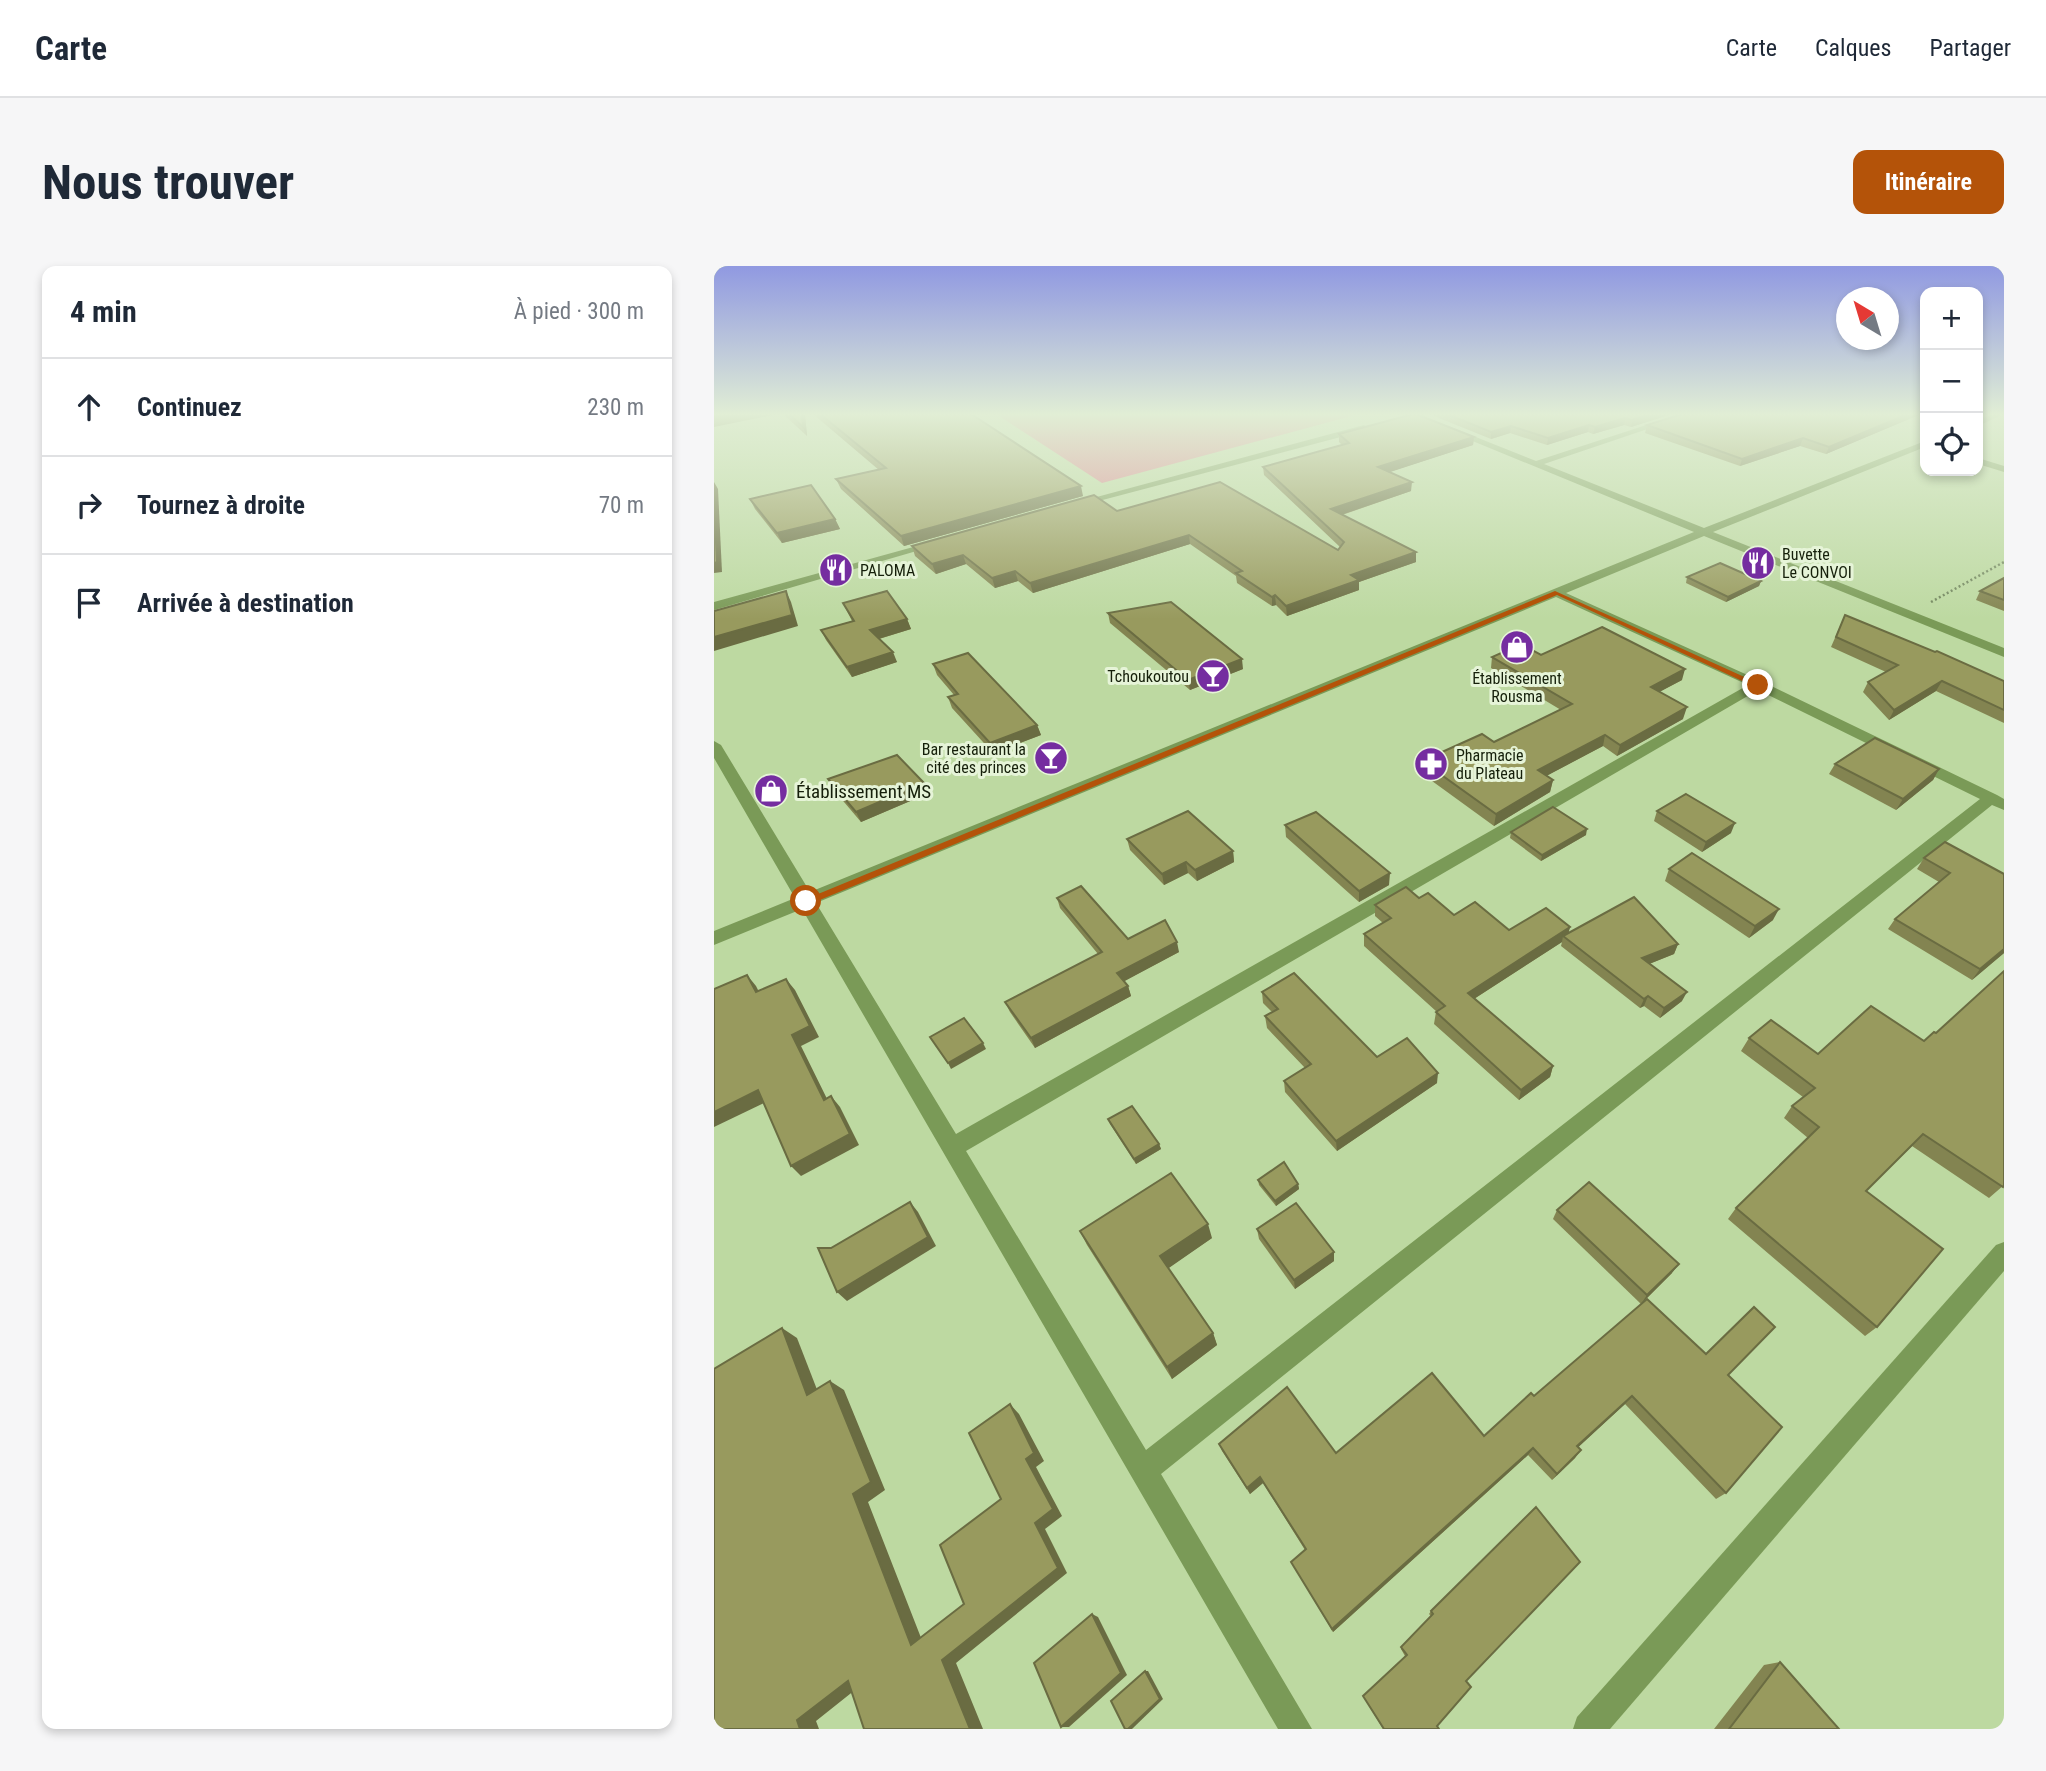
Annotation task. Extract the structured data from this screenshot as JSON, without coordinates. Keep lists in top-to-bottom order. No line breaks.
{"places":{"restaurant":["Buvette Le CONVOI","PALOMA"],"shop":["Établissement Rousma","Établissement MS"],"bar":["Tchoukoutou","Bar restaurant la cité des princes"],"pharmacy":["Pharmacie du Plateau"]},"north":"top left","page":{"header":"Carte","nav":["Carte","Calques","Partager"],"buttons":"Itinéraire","title":"Nous trouver","heading":["4 min","À pied · 300 m"],"map_buttons":["+","−"],"list":[["Continuez","230 m"],["Tournez à droite","70 m"],"Arrivée à destination"]}}
